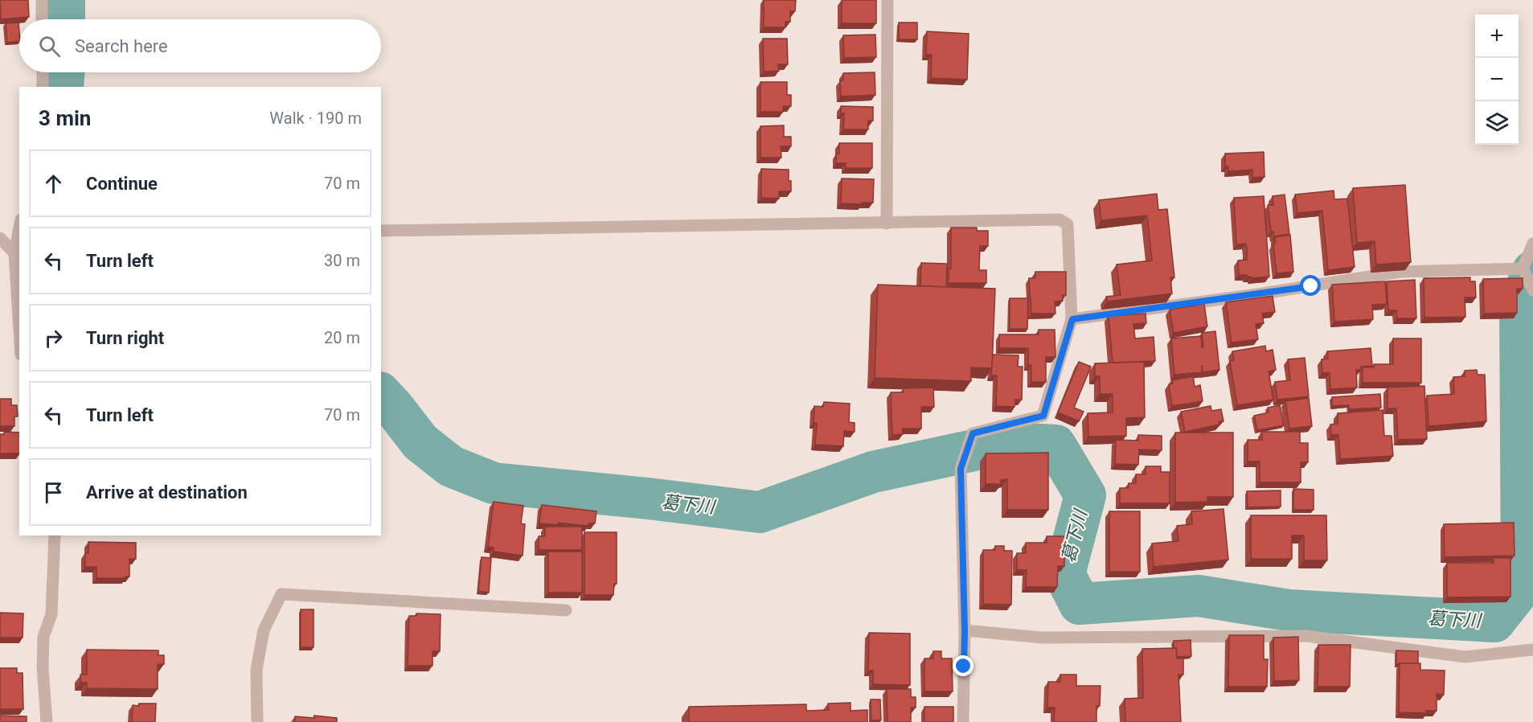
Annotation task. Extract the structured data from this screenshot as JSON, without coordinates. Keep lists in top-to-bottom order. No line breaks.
{"water":["葛下川"],"page":{"map_buttons":["+","−"],"search":"Search here","heading":["3 min","Walk · 190 m"],"list":[["Continue","70 m"],["Turn left","30 m"],["Turn right","20 m"],["Turn left","70 m"],"Arrive at destination"]}}
